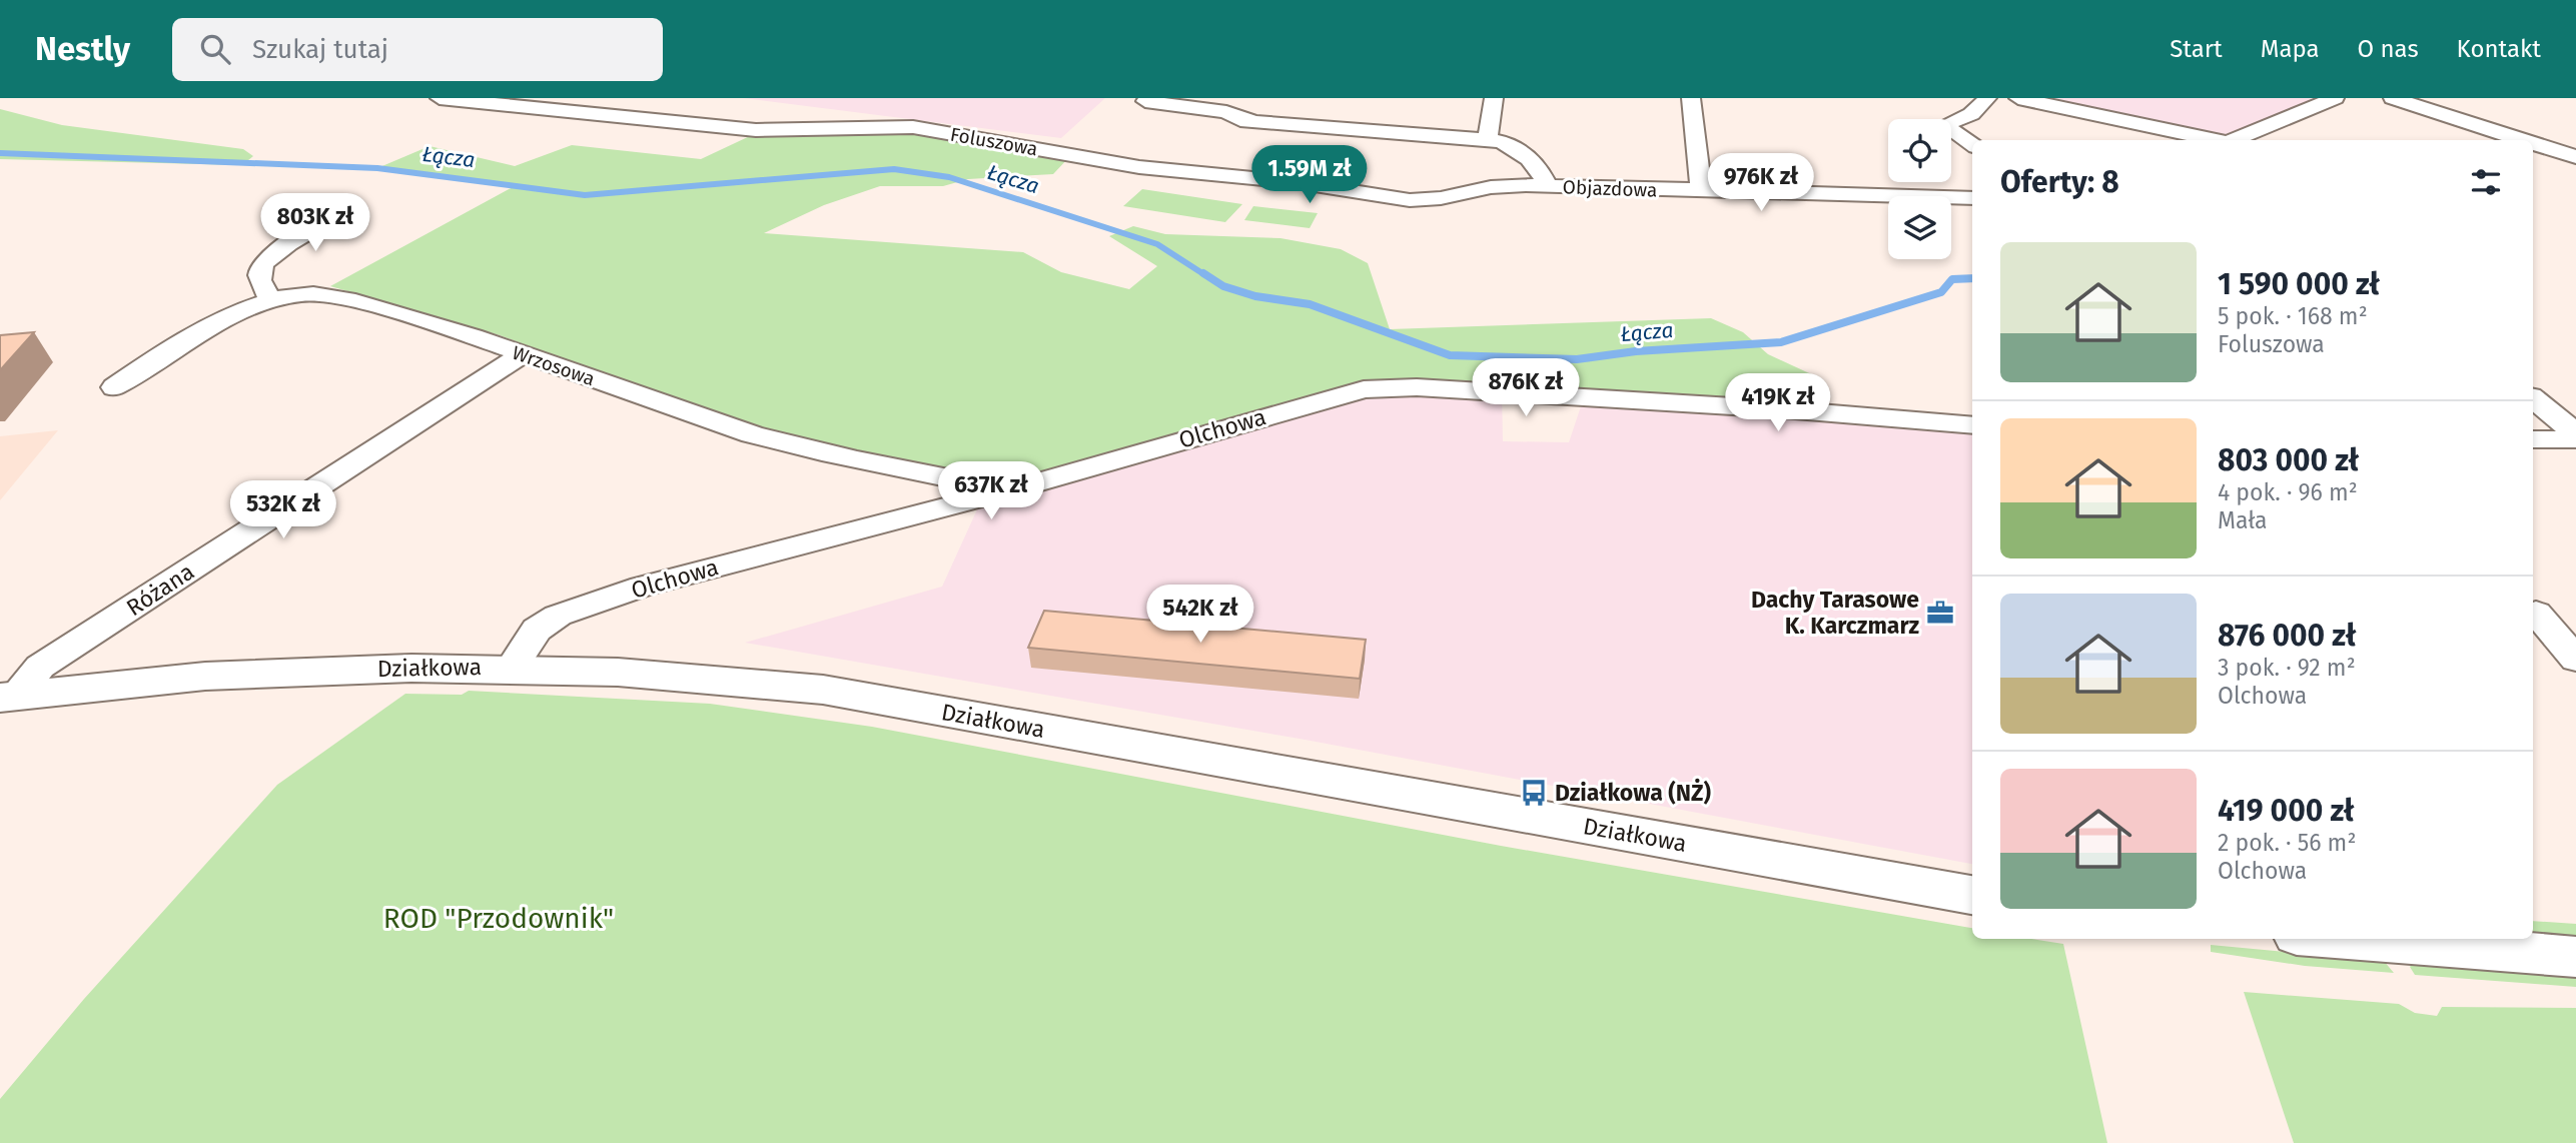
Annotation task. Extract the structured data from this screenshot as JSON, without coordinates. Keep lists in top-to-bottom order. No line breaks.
{"streets":{"street":["Foluszowa","Objazdowa","Wrzosowa","Olchowa","Różana","Działkowa"]},"crossings":[["Foluszowa","Objazdowa"],["Wrzosowa","Olchowa"],["Wrzosowa","Różana"],["Olchowa","Działkowa"],["Różana","Działkowa"]],"water":["Łącza"],"parks":["ROD \"Przodownik\""],"places":{"office":["Dachy Tarasowe K. Karczmarz"],"bus stop":["Działkowa (NŻ)"]},"page":{"header":"Nestly","search":"Szukaj tutaj","nav":["Start","Mapa","O nas","Kontakt"],"heading":"Oferty: 8","price":["1.59M zł","976K zł","803K zł","876K zł","419K zł","637K zł","532K zł","542K zł"],"list":[{"name":"1 590 000 zł","note":"5 pok. · 168 m² · Foluszowa"},{"name":"803 000 zł","note":"4 pok. · 96 m² · Mała"},{"name":"876 000 zł","note":"3 pok. · 92 m² · Olchowa"},{"name":"419 000 zł","note":"2 pok. · 56 m² · Olchowa"}]}}
